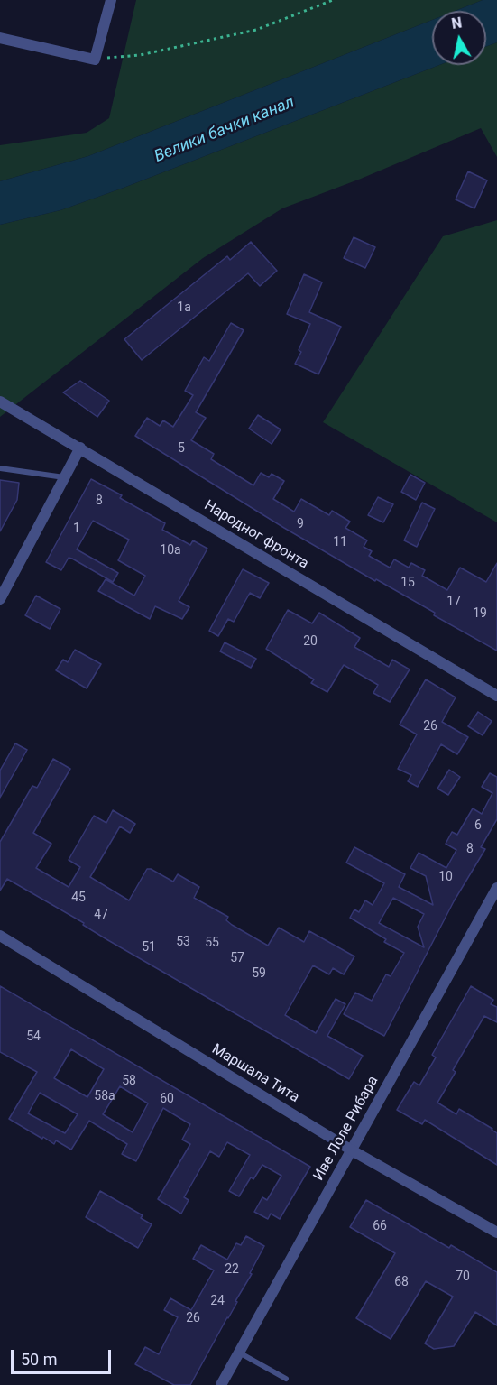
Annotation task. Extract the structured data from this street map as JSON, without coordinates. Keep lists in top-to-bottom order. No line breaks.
{"streets":{"street":["Народног фронта","Маршала Тита","Иве Лоле Рибара"]},"crossings":[["Маршала Тита","Иве Лоле Рибара"]],"water":["Велики бачки канал"],"house_numbers":["1a","5","8","9","1","11","10a","15","17","19","20","26","6","8","10","45","47","53","55","51","57","59","54","58","58a","60","66","22","70","68","24","26"],"scale_bar":"50 m","north":"top"}
